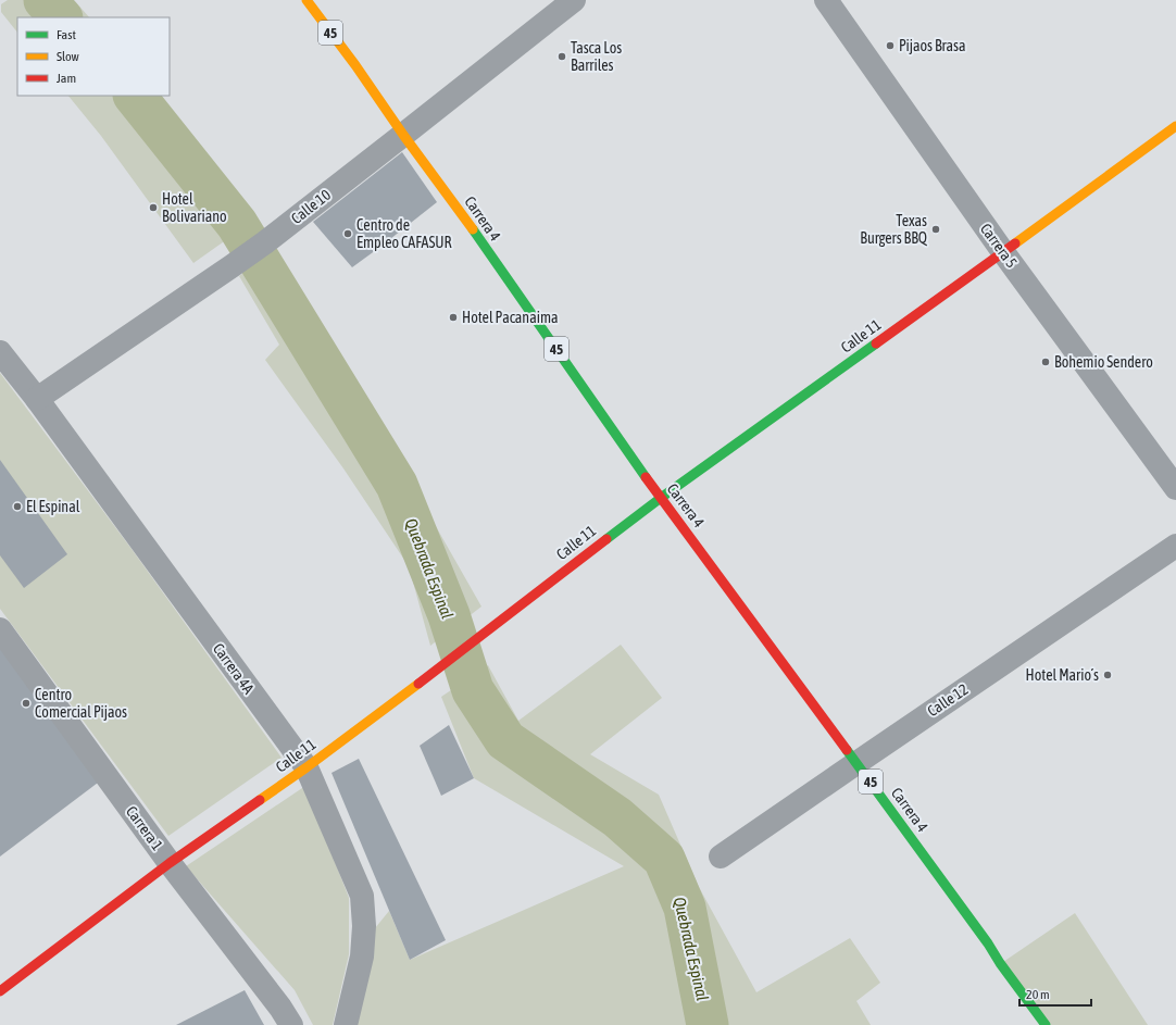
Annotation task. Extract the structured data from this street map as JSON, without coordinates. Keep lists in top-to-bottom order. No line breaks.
{"streets":{"street":["45","Calle 10","Carrera 4","Carrera 5","Calle 11","Carrera 4A","Calle 12","Carrera 1"]},"crossings":[["Calle 10","Carrera 4"],["Calle 10","Carrera 4A"],["Carrera 4","Calle 11"],["Carrera 4","Calle 12"],["Carrera 5","Calle 11"],["Calle 11","Carrera 4A"],["Calle 11","Carrera 1"]],"water":["Quebrada Espinal"],"places":["Pijaos Brasa","Tasca Los Barriles","Hotel Bolivariano","Texas Burgers BBQ","Centro de Empleo CAFASUR","Hotel Pacanaima","Bohemio Sendero","El Espinal","Hotel Mario´s","Centro Comercial Pijaos"],"legend":["Fast","Slow","Jam"],"scale_bar":"20 m"}
